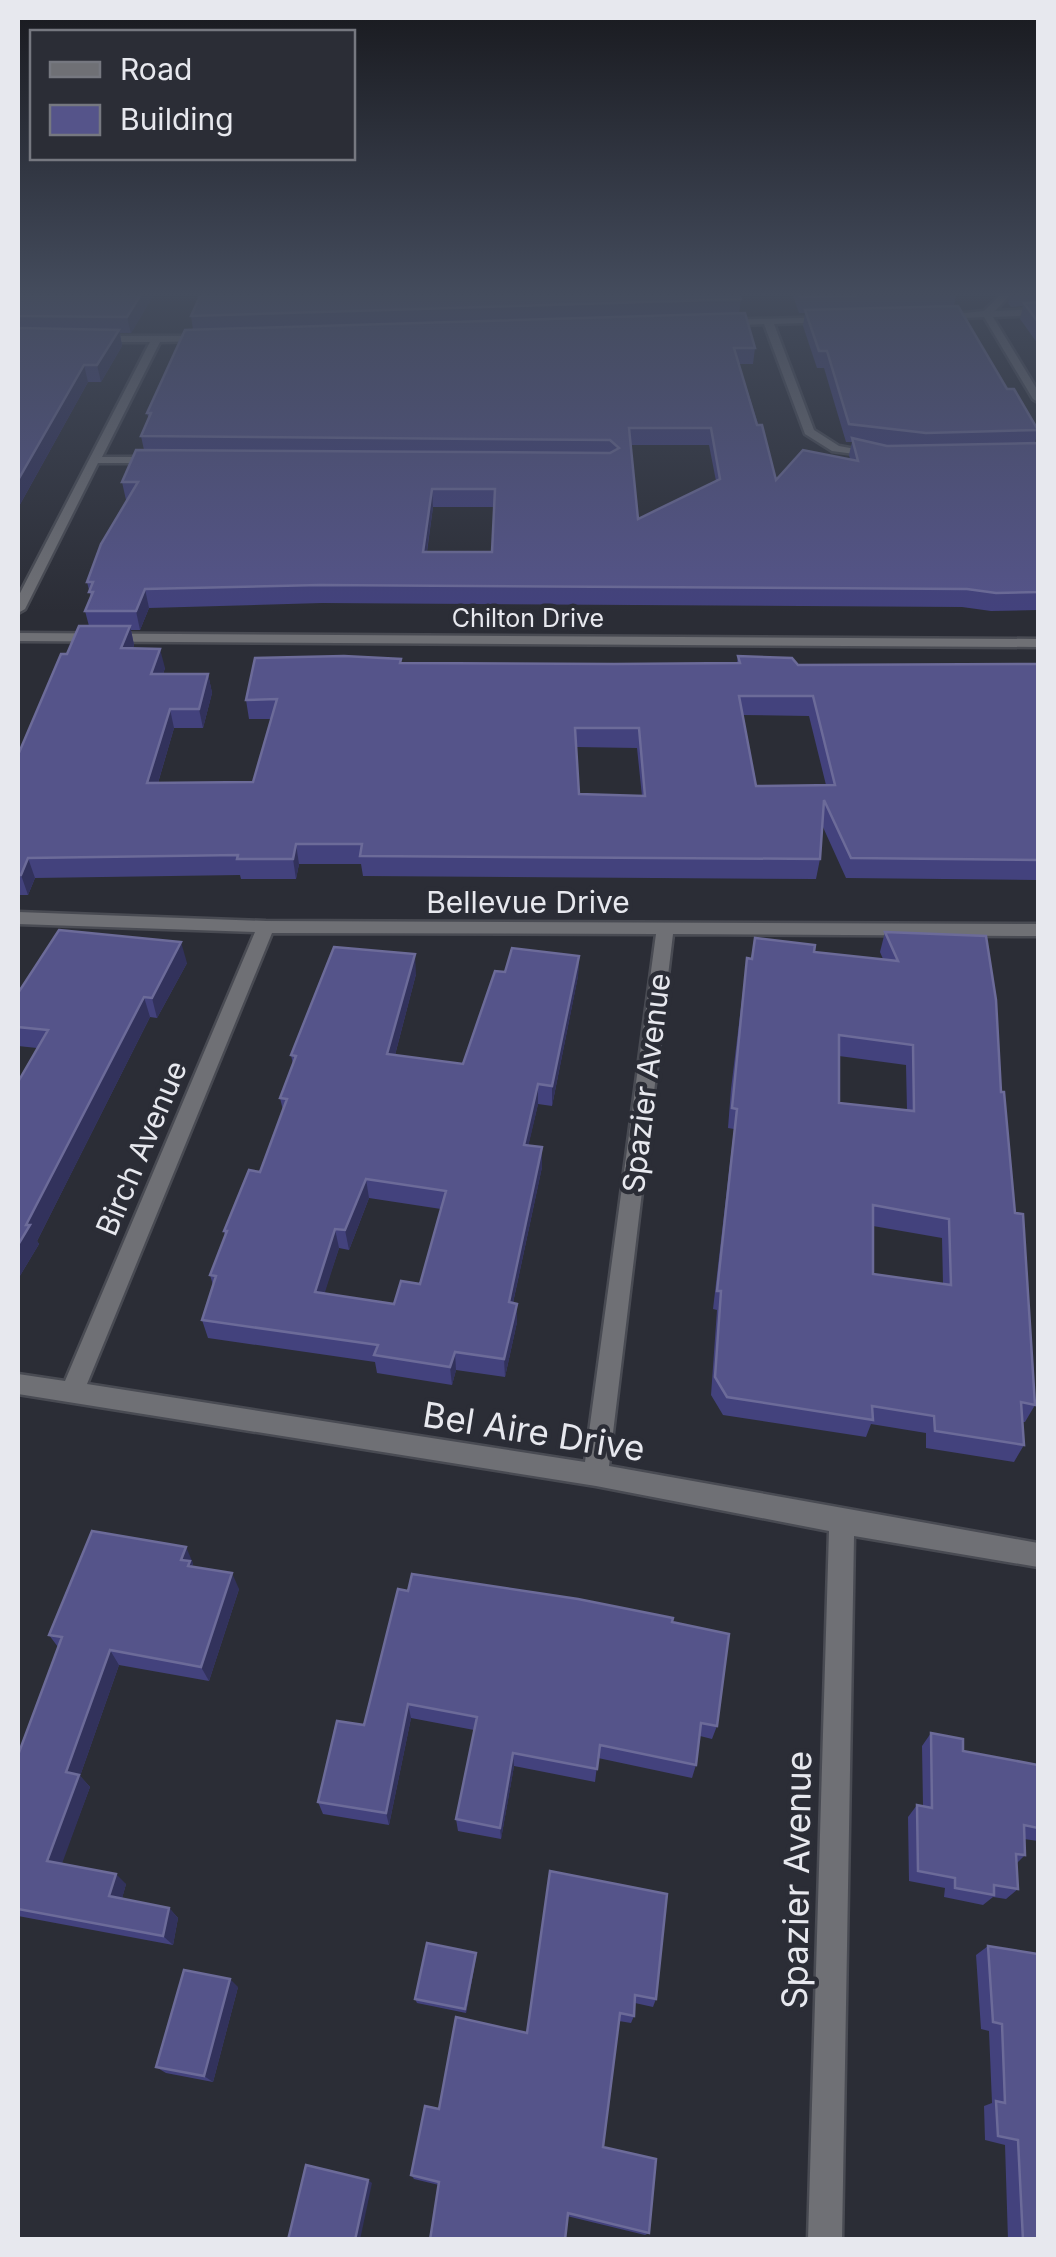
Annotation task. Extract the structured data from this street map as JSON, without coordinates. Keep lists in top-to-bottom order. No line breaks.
{"streets":{"street":["Chilton Drive","Bellevue Drive","Spazier Avenue","Birch Avenue","Bel Aire Drive"]},"crossings":[["Bellevue Drive","Spazier Avenue"],["Bellevue Drive","Birch Avenue"],["Spazier Avenue","Bel Aire Drive"],["Birch Avenue","Bel Aire Drive"]],"legend":["Road","Building"]}
